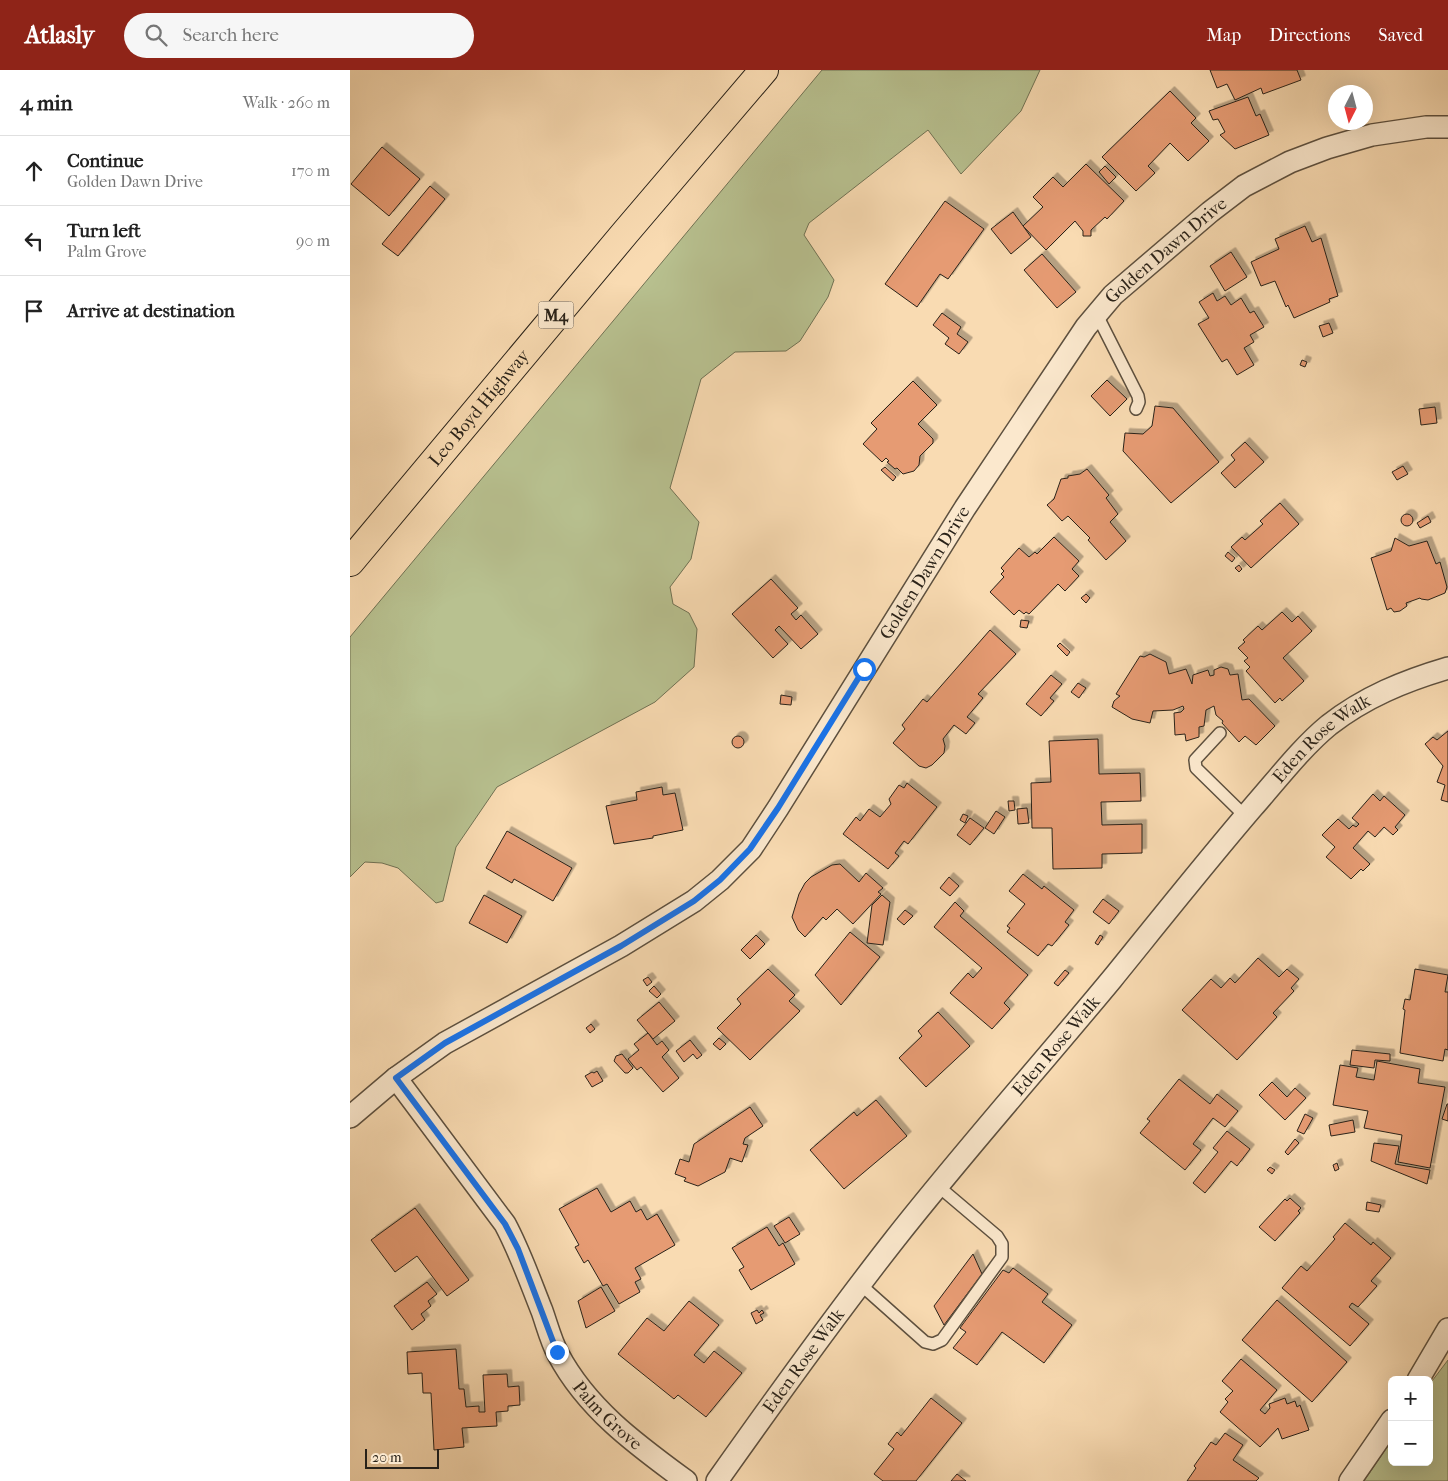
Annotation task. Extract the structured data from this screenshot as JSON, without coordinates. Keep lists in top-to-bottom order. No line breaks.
{"streets":{"main road":["M4","Leo Boyd Highway"],"street":["Golden Dawn Drive","Eden Rose Walk","Palm Grove"]},"crossings":[["Golden Dawn Drive","Palm Grove"]],"scale_bar":"20 m","north":"bottom","page":{"header":"Atlasly","search":"Search here","nav":["Map","Directions","Saved"],"heading":["4 min","Walk · 260 m"],"list":[["Continue","Golden Dawn Drive","170 m"],["Turn left","Palm Grove","90 m"],"Arrive at destination"],"map_buttons":["+","−"],"scale":"20 m"}}
